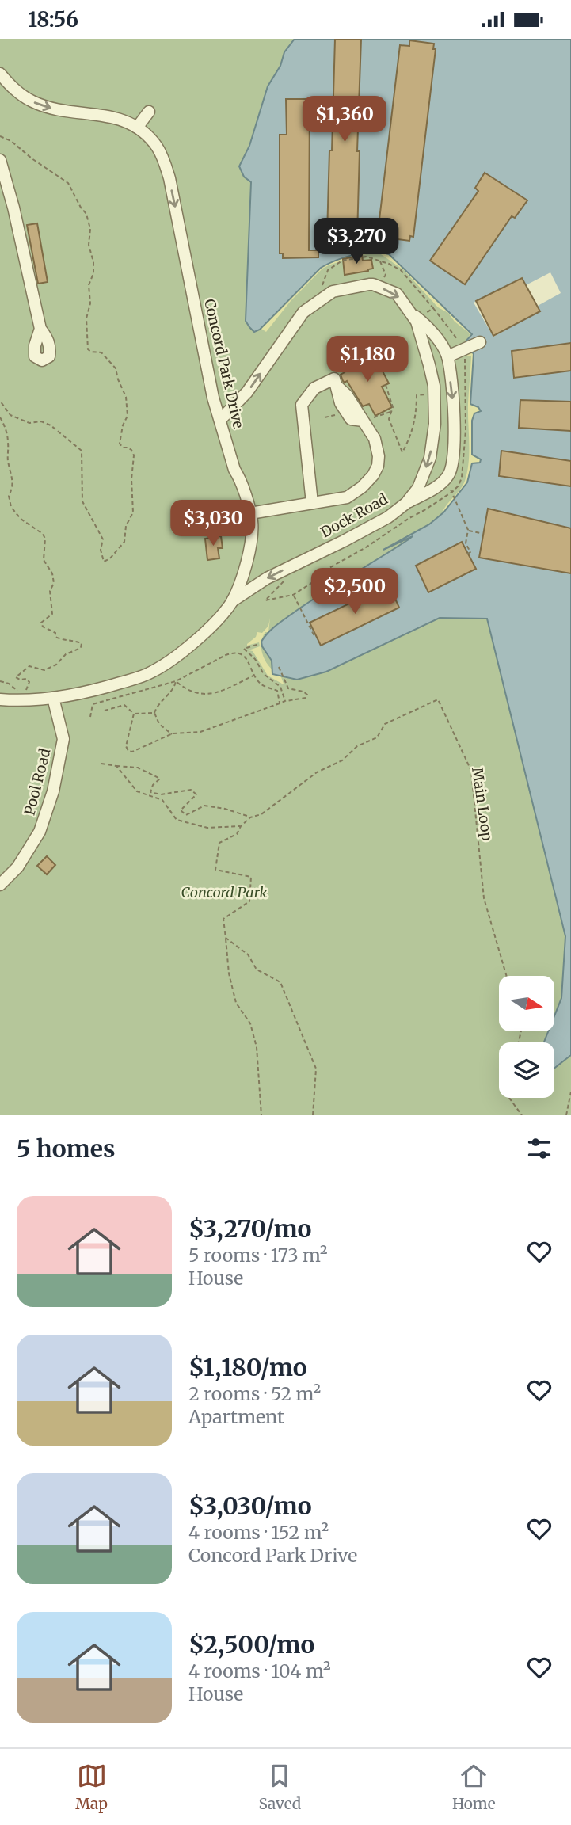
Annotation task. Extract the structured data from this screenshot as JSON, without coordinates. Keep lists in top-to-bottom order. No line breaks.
{"streets":{"street":["Concord Park Drive","Dock Road","Pool Road"],"path":["Main Loop"]},"crossings":[["Concord Park Drive","Dock Road"],["Concord Park Drive","Pool Road"]],"one_way":["Concord Park Drive","Dock Road"],"parks":["Concord Park"],"north":"right","page":{"status":"18:56","price":["$1,360","$3,270","$1,180","$3,030","$2,500"],"heading":"5 homes","list":[{"name":"$3,270/mo","note":"5 rooms · 173 m² · House"},{"name":"$1,180/mo","note":"2 rooms · 52 m² · Apartment"},{"name":"$3,030/mo","note":"4 rooms · 152 m² · Concord Park Drive"},{"name":"$2,500/mo","note":"4 rooms · 104 m² · House"}],"tabs":["Map","Saved","Home"]}}
